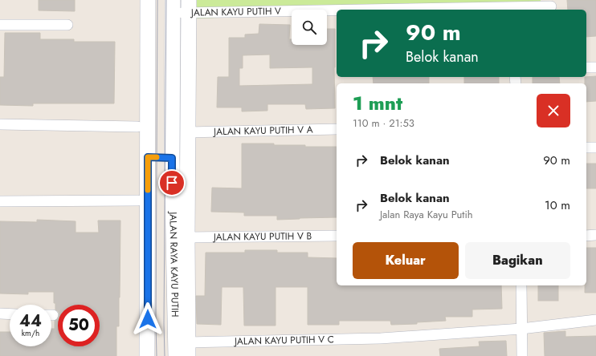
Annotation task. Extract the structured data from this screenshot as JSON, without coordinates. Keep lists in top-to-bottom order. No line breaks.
{"streets":{"main road":["JALAN RAYA KAYU PUTIH"],"street":["JALAN KAYU PUTIH V","JALAN KAYU PUTIH V A","JALAN KAYU PUTIH V B","JALAN KAYU PUTIH V C"]},"crossings":[["JALAN KAYU PUTIH V","JALAN RAYA KAYU PUTIH"],["JALAN KAYU PUTIH V A","JALAN RAYA KAYU PUTIH"],["JALAN KAYU PUTIH V B","JALAN RAYA KAYU PUTIH"],["JALAN RAYA KAYU PUTIH","JALAN KAYU PUTIH V C"]],"page":{"turn":["90 m","Belok kanan"],"heading":["1 mnt","110 m · 21:53"],"list":[{"name":"Belok kanan","value":"90 m"},{"name":"Belok kanan","note":"Jalan Raya Kayu Putih","value":"10 m"}],"buttons":["Keluar","Bagikan"],"speed":"44 km/h","limit":"50"}}
